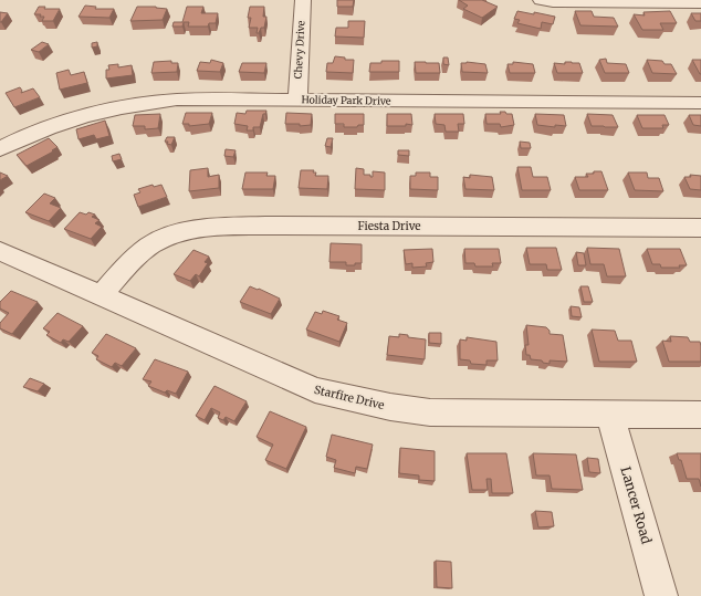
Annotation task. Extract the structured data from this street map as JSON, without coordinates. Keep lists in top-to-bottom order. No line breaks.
{"streets":{"street":["Chevy Drive","Holiday Park Drive","Fiesta Drive","Starfire Drive","Lancer Road"]},"crossings":[["Chevy Drive","Holiday Park Drive"],["Fiesta Drive","Starfire Drive"],["Starfire Drive","Lancer Road"]]}
